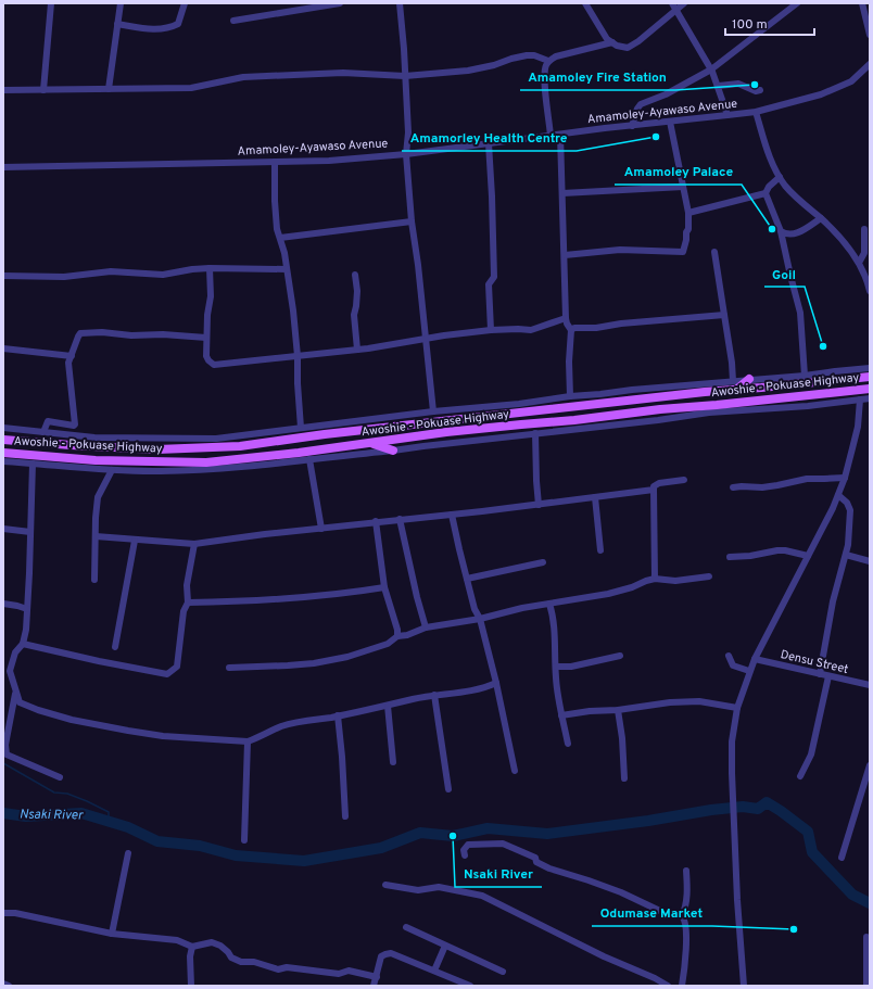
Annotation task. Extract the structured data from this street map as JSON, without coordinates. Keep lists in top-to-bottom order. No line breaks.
{"streets":{"main road":["Awoshie - Pokuase Highway"],"street":["Amamoley-Ayawaso Avenue","Densu Street"]},"water":["Nsaki River"],"places":["Amamoley Fire Station","Amamorley Health Centre","Amamoley Palace","Goil","Nsaki River","Odumase Market"],"scale_bar":"100 m"}
